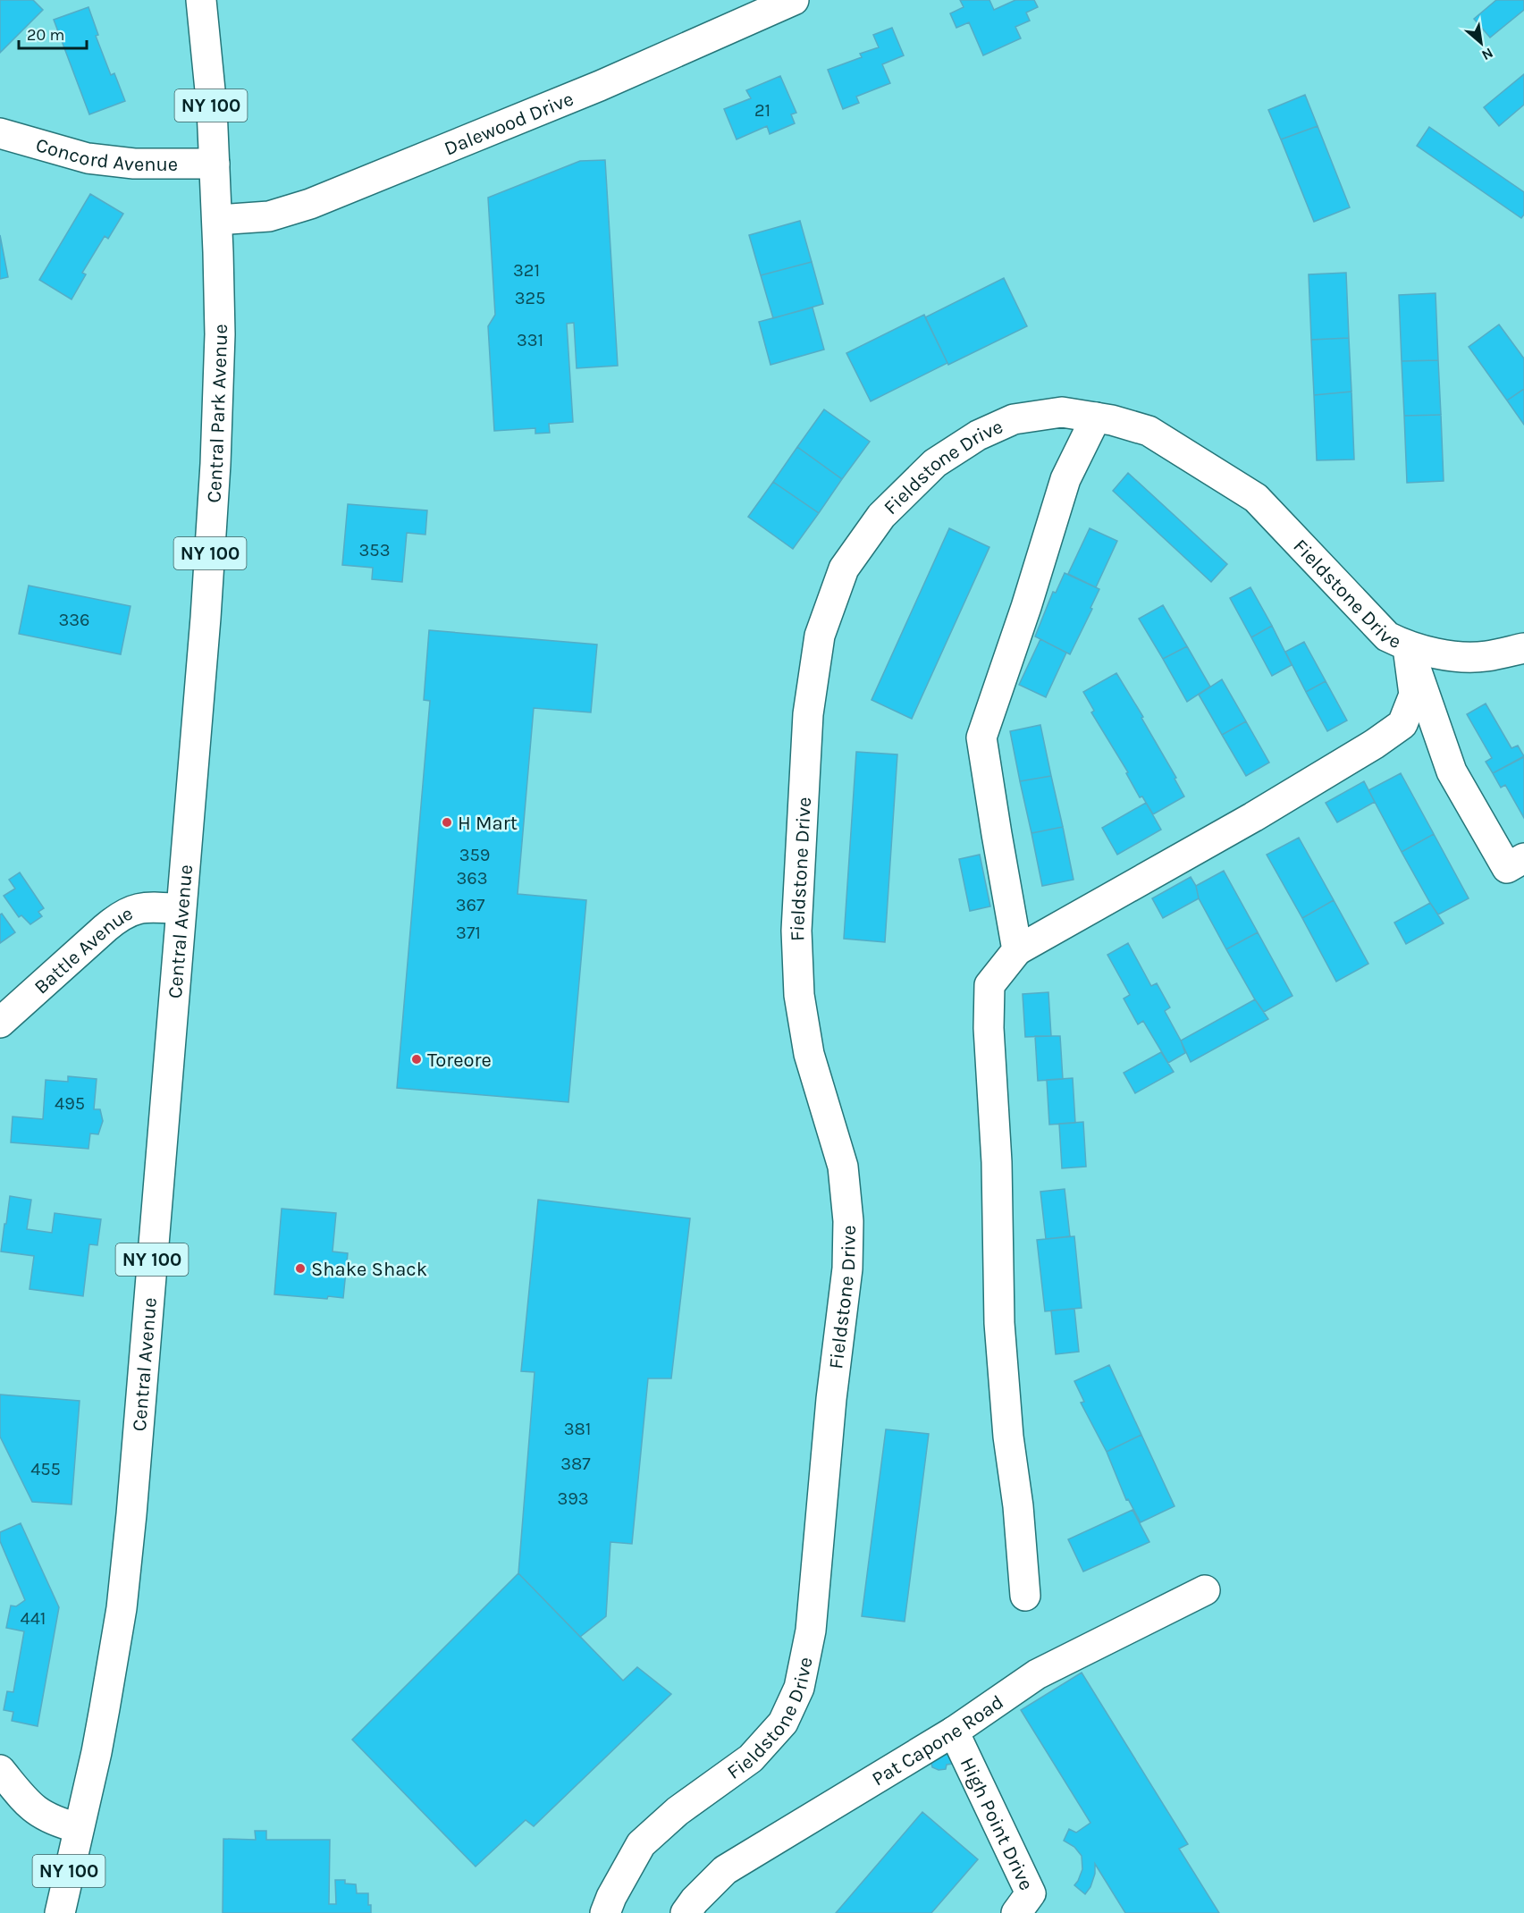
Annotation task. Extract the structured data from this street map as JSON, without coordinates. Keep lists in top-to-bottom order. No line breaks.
{"streets":{"street":["NY 100","Dalewood Drive","Concord Avenue","Central Park Avenue","Fieldstone Drive","Central Avenue","Battle Avenue","Pat Capone Road","High Point Drive"]},"crossings":[["Dalewood Drive","Central Park Avenue"],["Concord Avenue","Central Park Avenue"],["Central Park Avenue","Central Avenue"],["Central Avenue","Battle Avenue"],["Pat Capone Road","High Point Drive"]],"places":["H Mart","Toreore","Shake Shack"],"house_numbers":["21","321","325","331","353","336","359","363","367","371","495","381","387","455","393","441"],"scale_bar":"20 m","north":"bottom right"}
